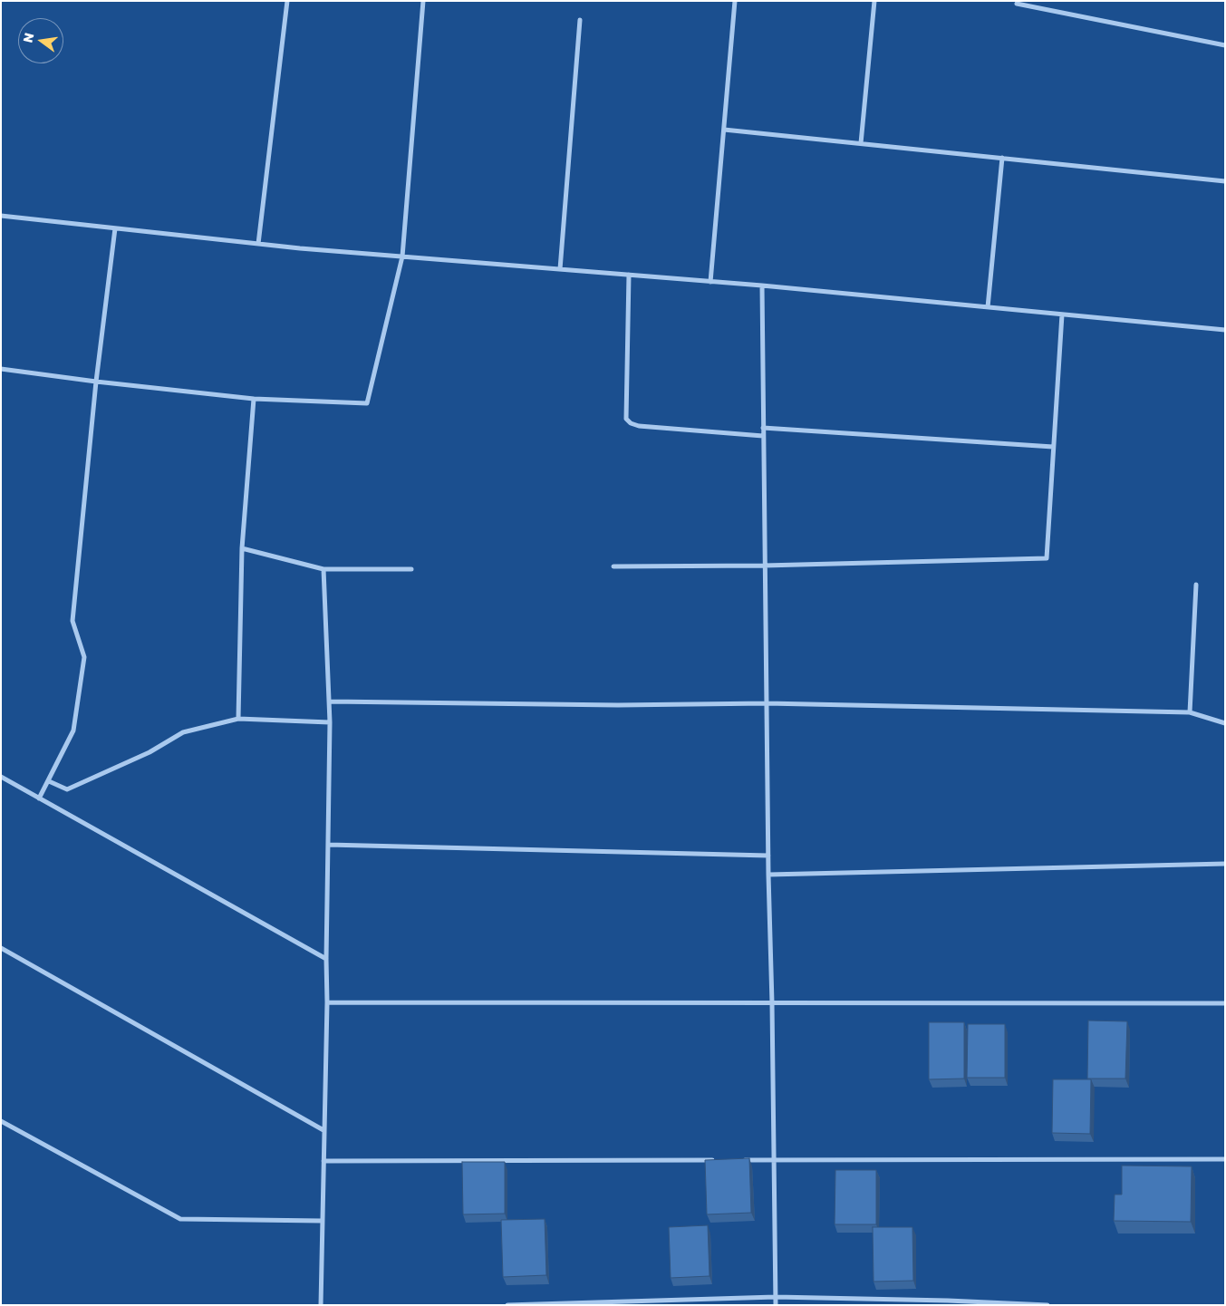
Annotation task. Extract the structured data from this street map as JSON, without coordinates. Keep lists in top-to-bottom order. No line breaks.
{"north":"left"}
